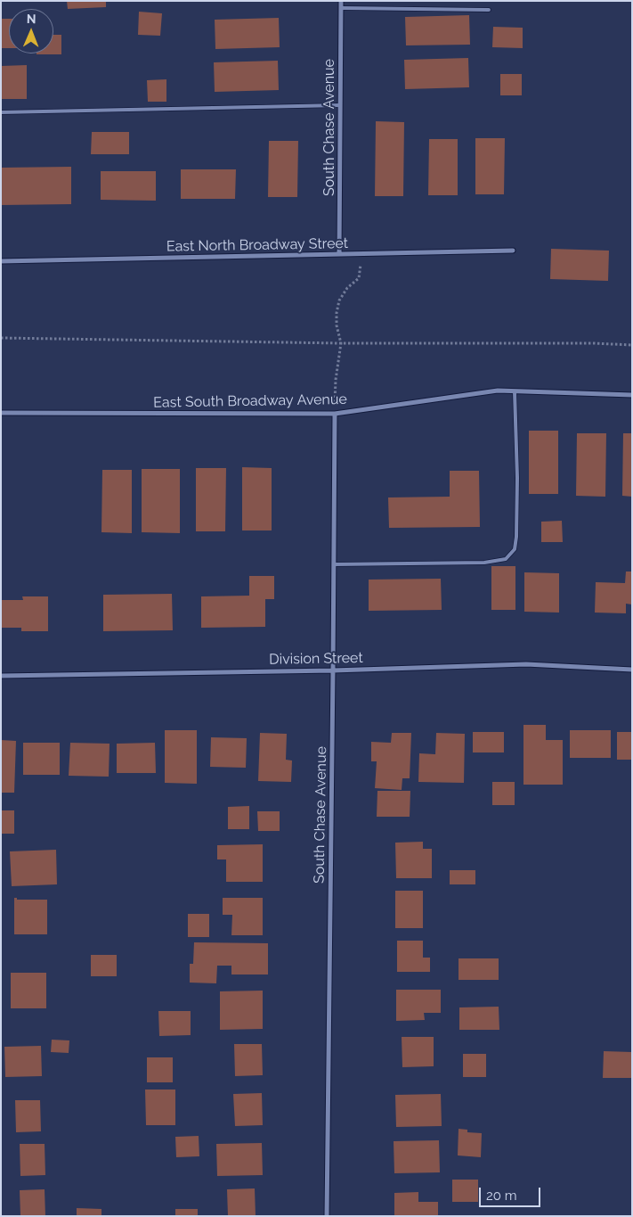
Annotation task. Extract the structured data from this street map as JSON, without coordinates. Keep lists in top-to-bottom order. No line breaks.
{"streets":{"street":["South Chase Avenue","East North Broadway Street","East South Broadway Avenue","Division Street"]},"crossings":[["South Chase Avenue","East North Broadway Street"],["South Chase Avenue","East South Broadway Avenue"],["South Chase Avenue","Division Street"]],"scale_bar":"20 m","north":"top"}
